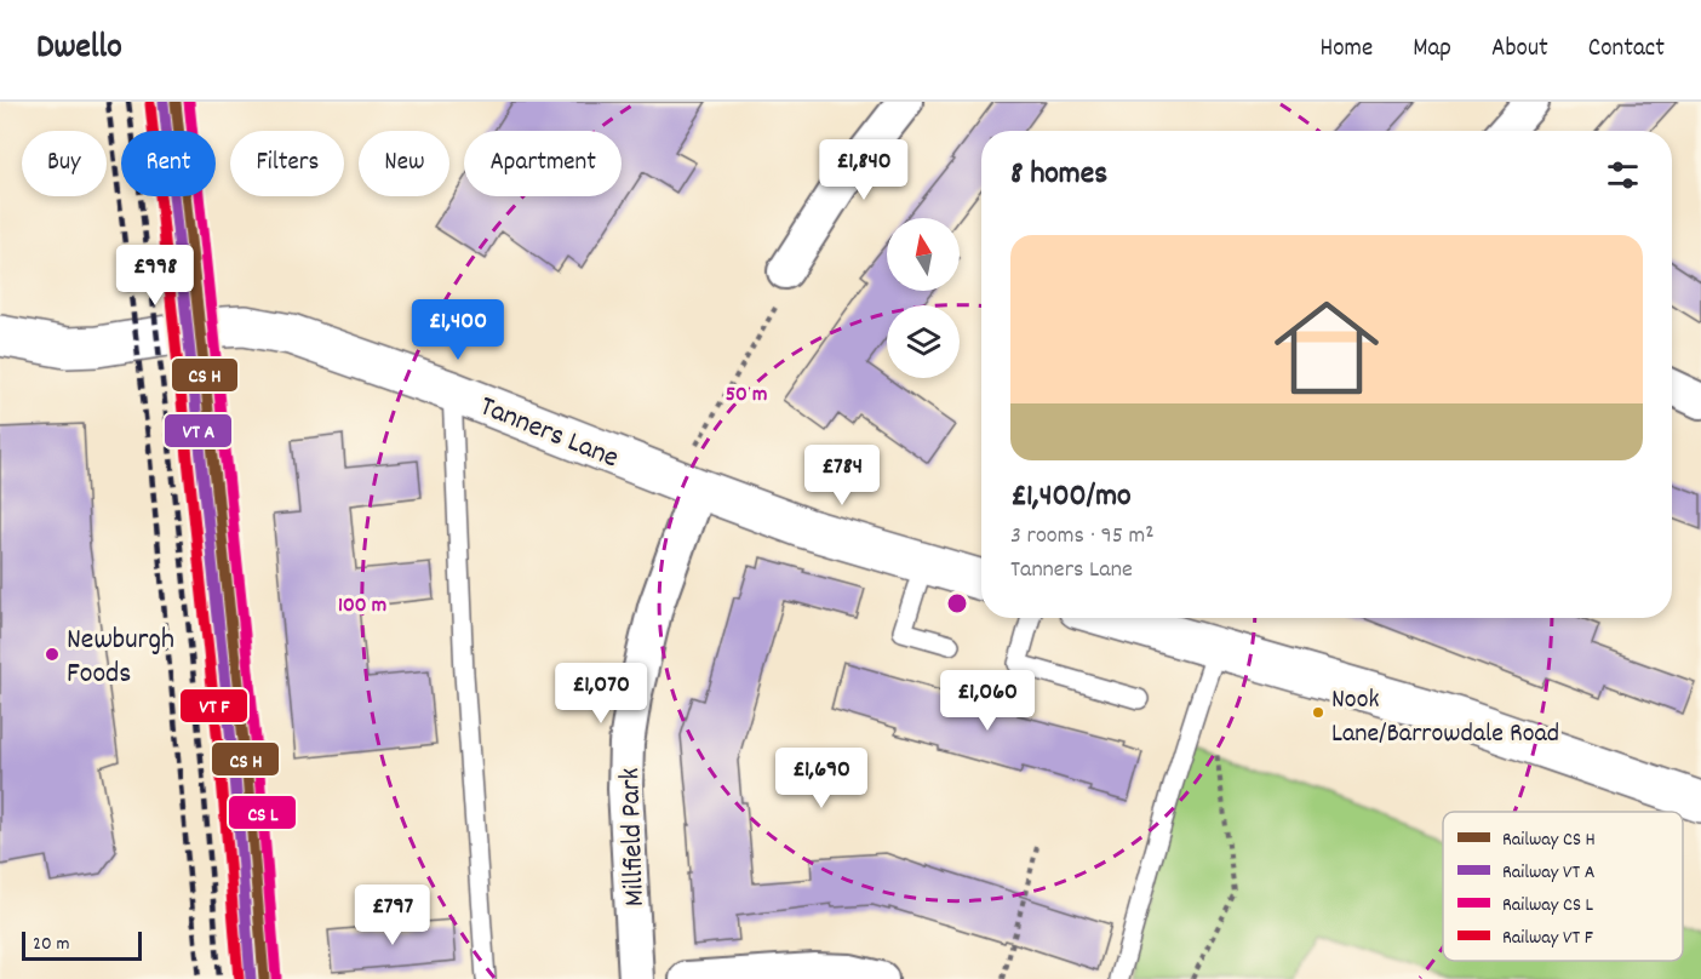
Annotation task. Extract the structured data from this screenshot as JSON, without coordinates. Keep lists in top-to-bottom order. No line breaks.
{"streets":{"street":["Tanners Lane","Millfield Park"]},"crossings":[["Tanners Lane","Millfield Park"]],"places":["Newburgh Foods","Nook Lane/Barrowdale Road"],"legend":["Railway CS H","Railway VT A","Railway CS L","Railway VT F"],"scale_bar":"20 m","north":"top","page":{"header":"Dwello","nav":["Home","Map","About","Contact"],"chip":["Buy","Rent","Filters","New","Apartment"],"heading":"8 homes","price":["£1,840","£998","£1,400","£784","£1,070","£1,060","£1,690","£797"],"list":[{"name":"£1,400/mo","note":"3 rooms · 95 m² · Tanners Lane"}],"scale":"20 m"},"rings":["50 m","100 m"]}
